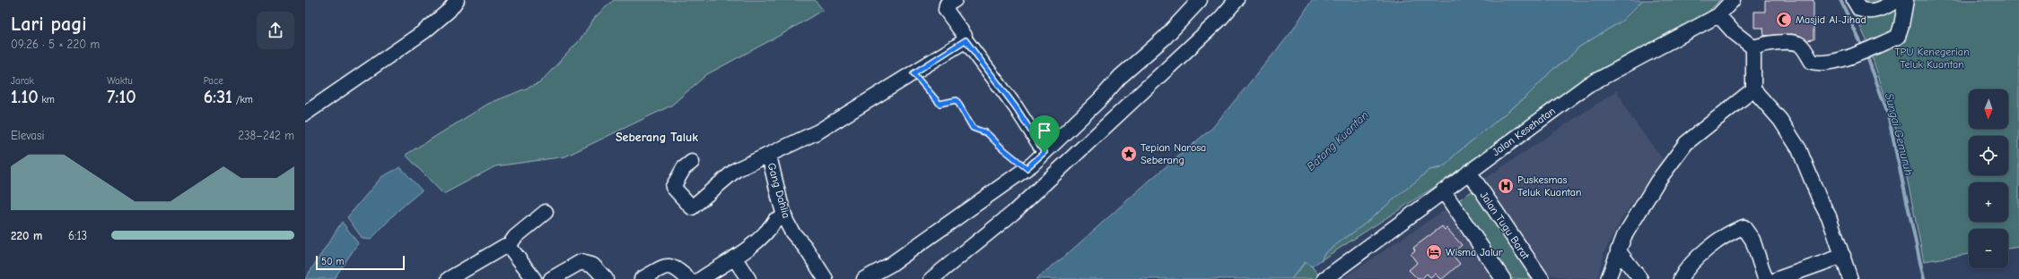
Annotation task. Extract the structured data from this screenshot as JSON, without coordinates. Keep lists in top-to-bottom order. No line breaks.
{"streets":{"street":["Jalan Kesehatan","Gang Dahlia","Jalan Tugu Barat"]},"crossings":[["Jalan Kesehatan","Jalan Tugu Barat"]],"districts":["Seberang Taluk"],"water":["Sungai Gemuruh","Batang Kuantan"],"parks":["TPU Kenegerian Teluk Kuantan"],"places":{"mosque":["Masjid Al-Jihad"],"place":["Tepian Narosa Seberang"],"hospital":["Puskesmas Teluk Kuantan"],"hotel":["Wisma Jalur"]},"scale_bar":"50 m","north":"bottom","page":{"heading":["Lari pagi","09:26 · 5 × 220 m"],"stats":[["Jarak","1.10 km"],["Waktu","7:10"],["Pace","6:31 /km"]],"map_buttons":["+","−"],"chart":["Elevasi","238–242 m"],"list":[{"name":"220 m","note":"6:13"}],"scale":"50 m"}}
